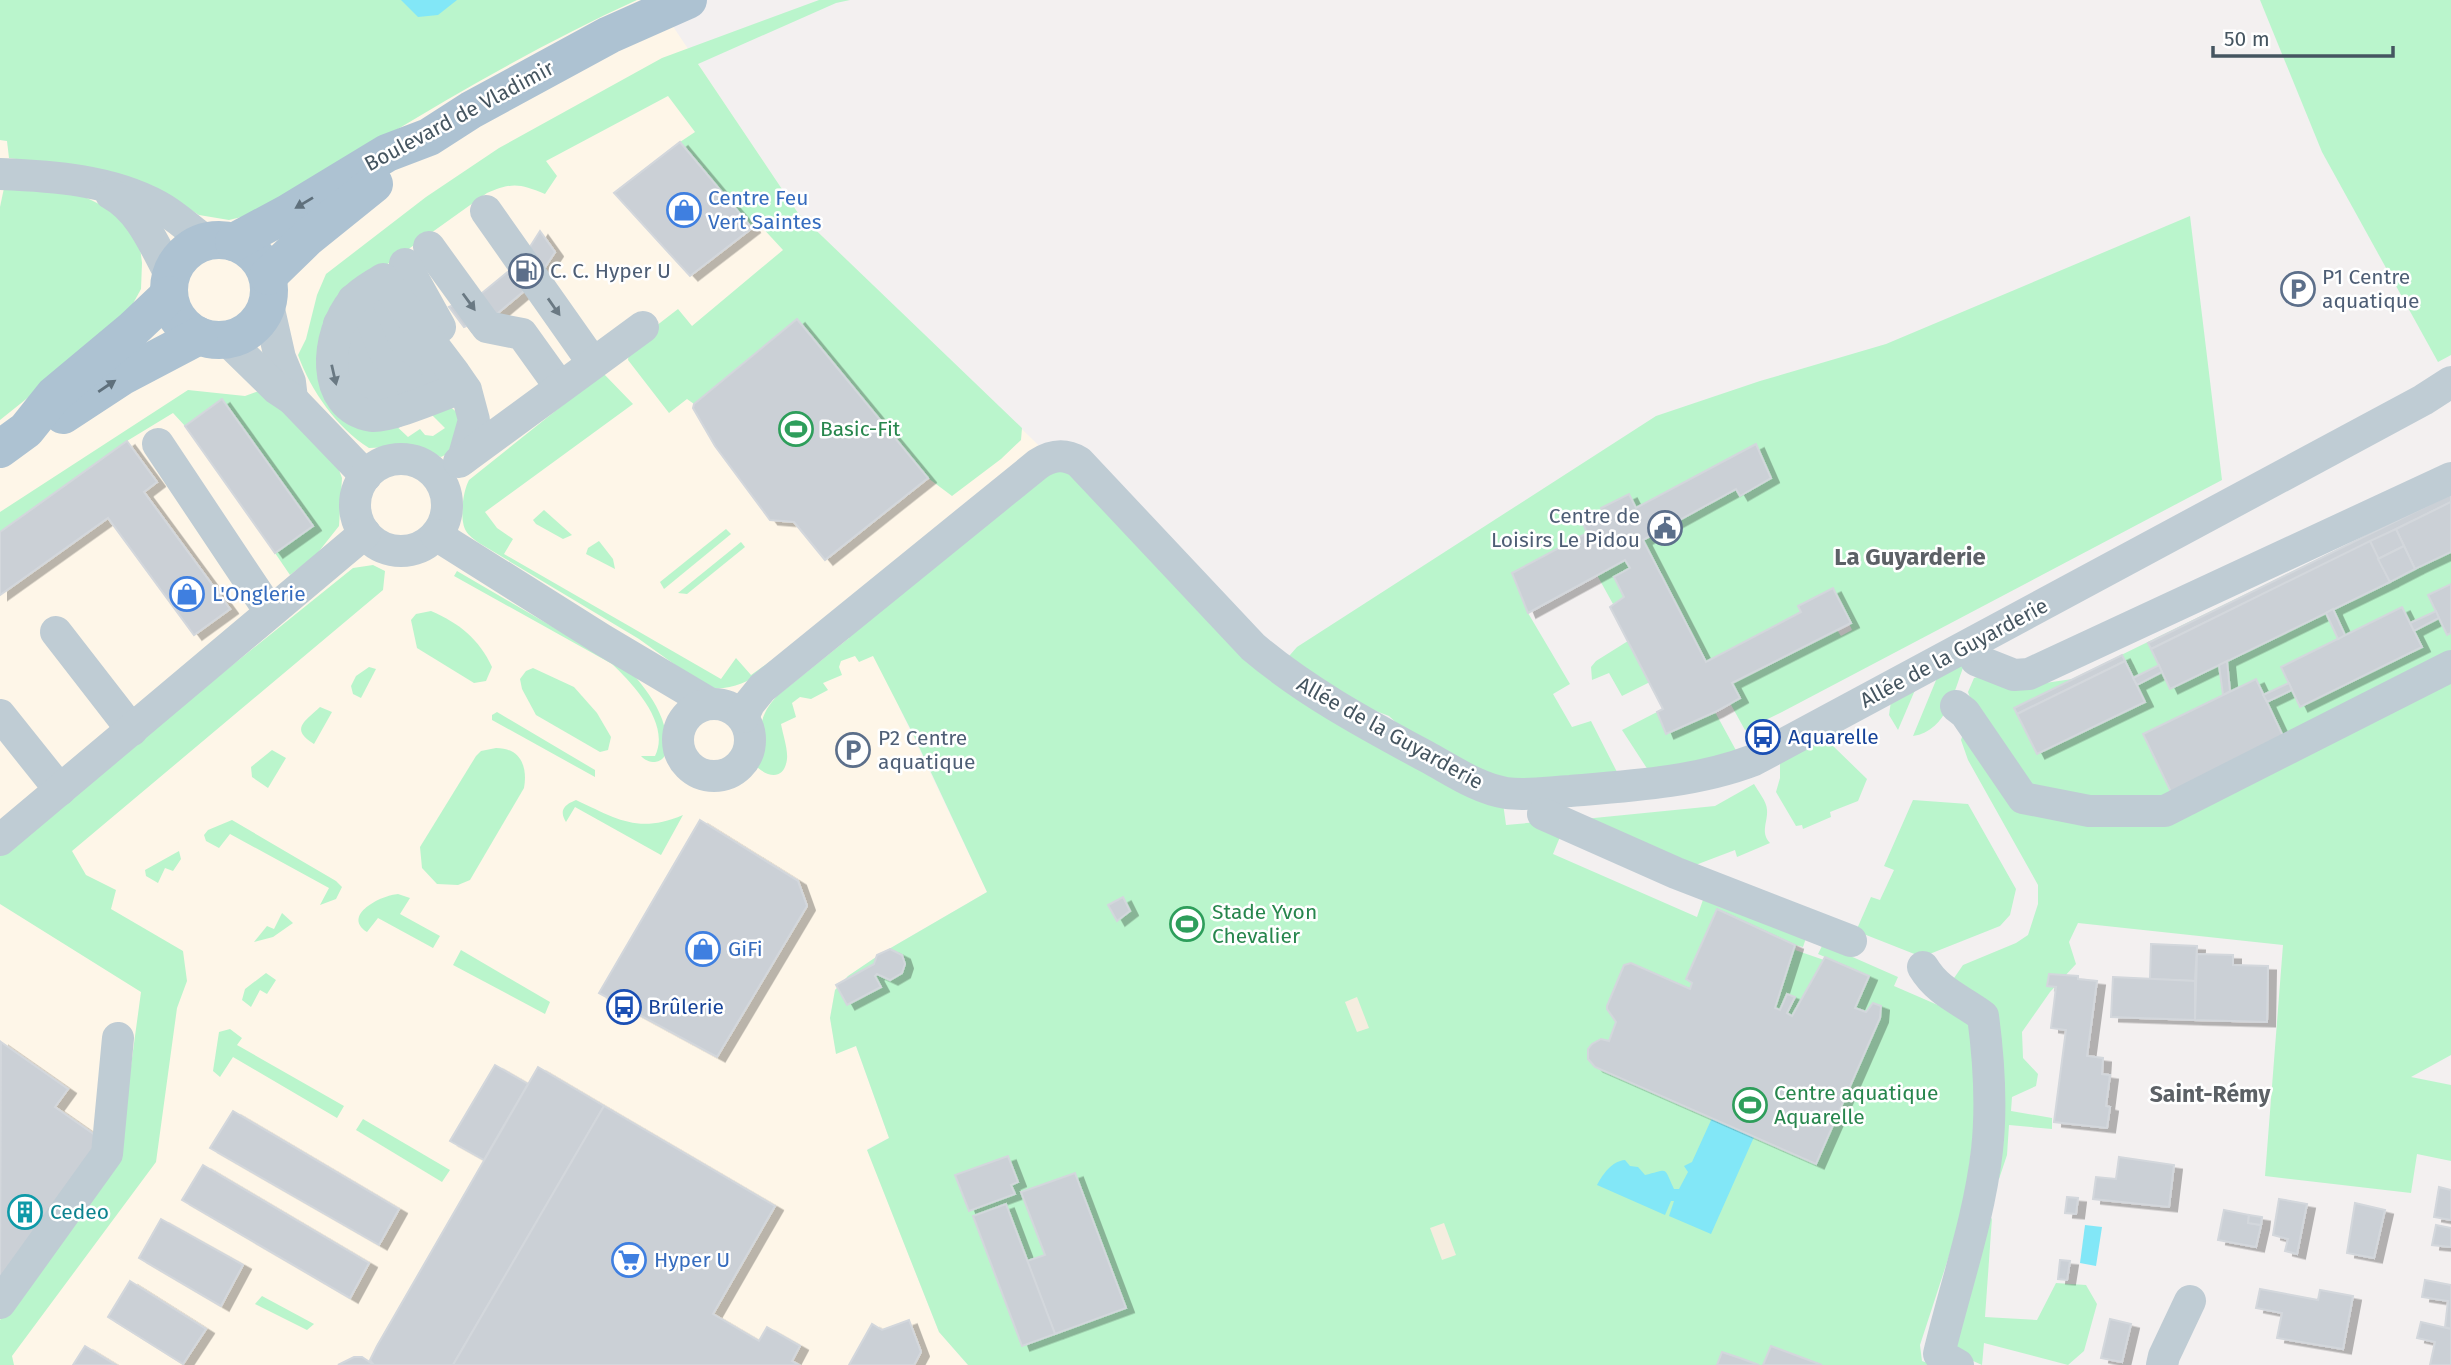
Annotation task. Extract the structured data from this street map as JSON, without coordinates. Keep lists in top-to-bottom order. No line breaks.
{"streets":{"main road":["Boulevard de Vladimir"],"street":["Allée de la Guyarderie"]},"districts":["La Guyarderie","Saint-Rémy"],"places":{"shop":["Centre Feu Vert Saintes","L'Onglerie","GiFi"],"fuel station":["C. C. Hyper U"],"parking":["P1 Centre aquatique","P2 Centre aquatique"],"sports":["Basic-Fit","Stade Yvon Chevalier","Centre aquatique Aquarelle"],"public building":["Centre de Loisirs Le Pidou"],"bus stop":["Aquarelle","Brûlerie"],"building":["Cedeo"],"supermarket":["Hyper U"]},"scale_bar":"50 m"}
